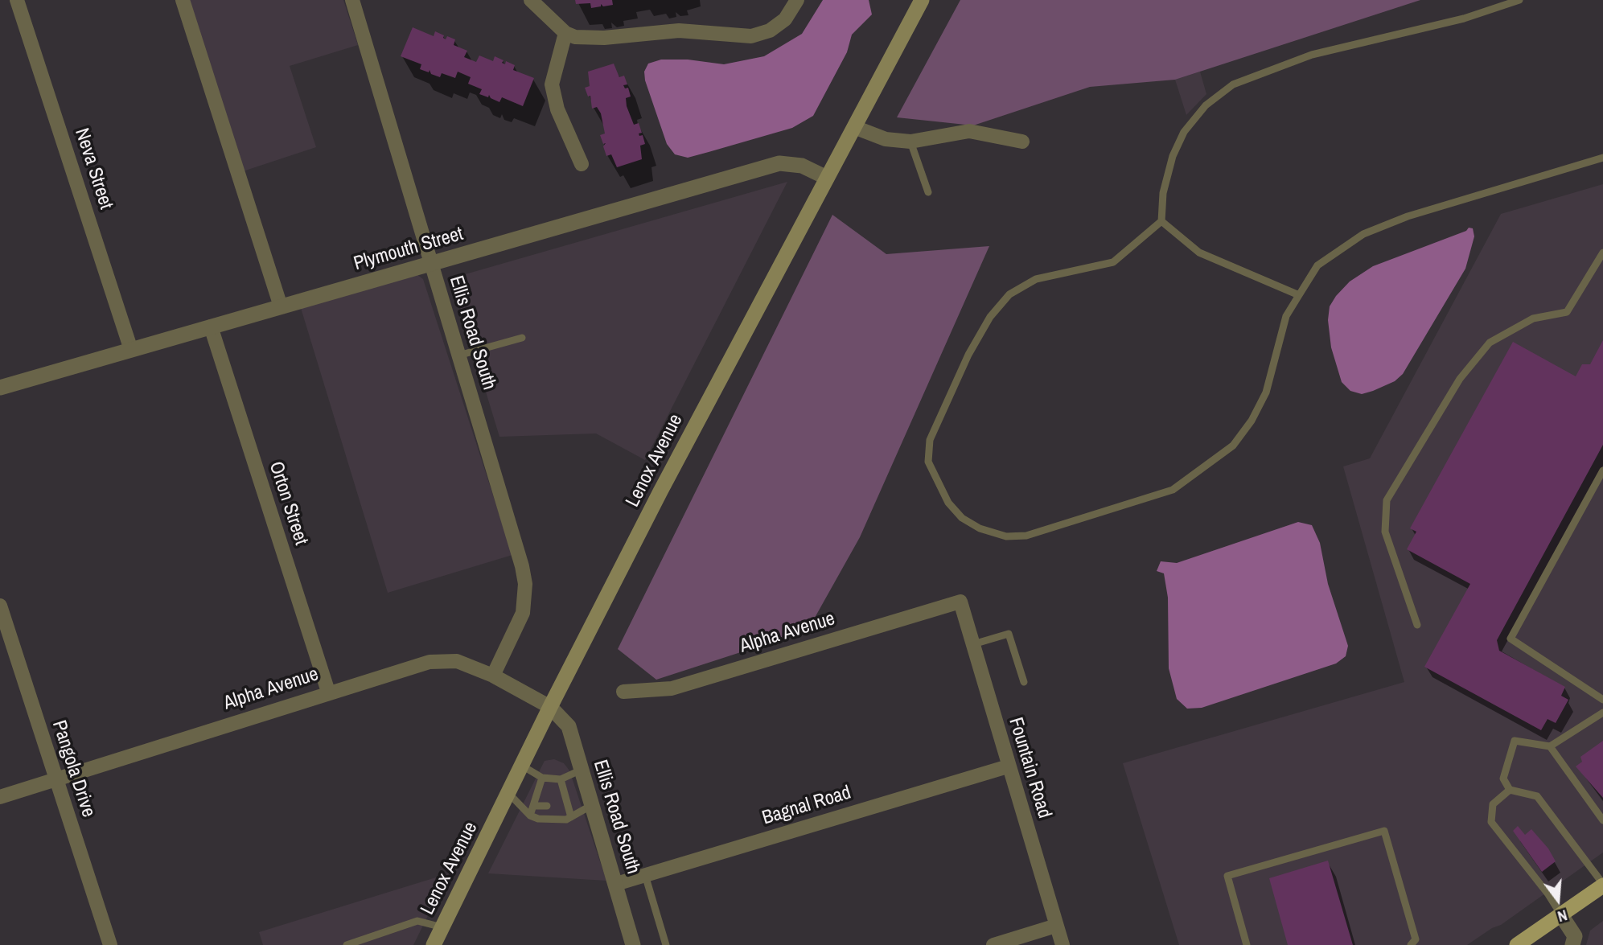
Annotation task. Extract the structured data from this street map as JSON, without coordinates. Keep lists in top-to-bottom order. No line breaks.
{"streets":{"main road":["Lenox Avenue"],"street":["Neva Street","Plymouth Street","Ellis Road South","Orton Street","Alpha Avenue","Fountain Road","Pangola Drive","Bagnal Road"]},"crossings":[["Neva Street","Plymouth Street"],["Plymouth Street","Ellis Road South"],["Plymouth Street","Lenox Avenue"],["Plymouth Street","Orton Street"],["Ellis Road South","Lenox Avenue"],["Ellis Road South","Alpha Avenue"],["Ellis Road South","Bagnal Road"],["Lenox Avenue","Alpha Avenue"],["Orton Street","Alpha Avenue"],["Alpha Avenue","Fountain Road"],["Alpha Avenue","Pangola Drive"],["Fountain Road","Bagnal Road"]],"north":"bottom"}
